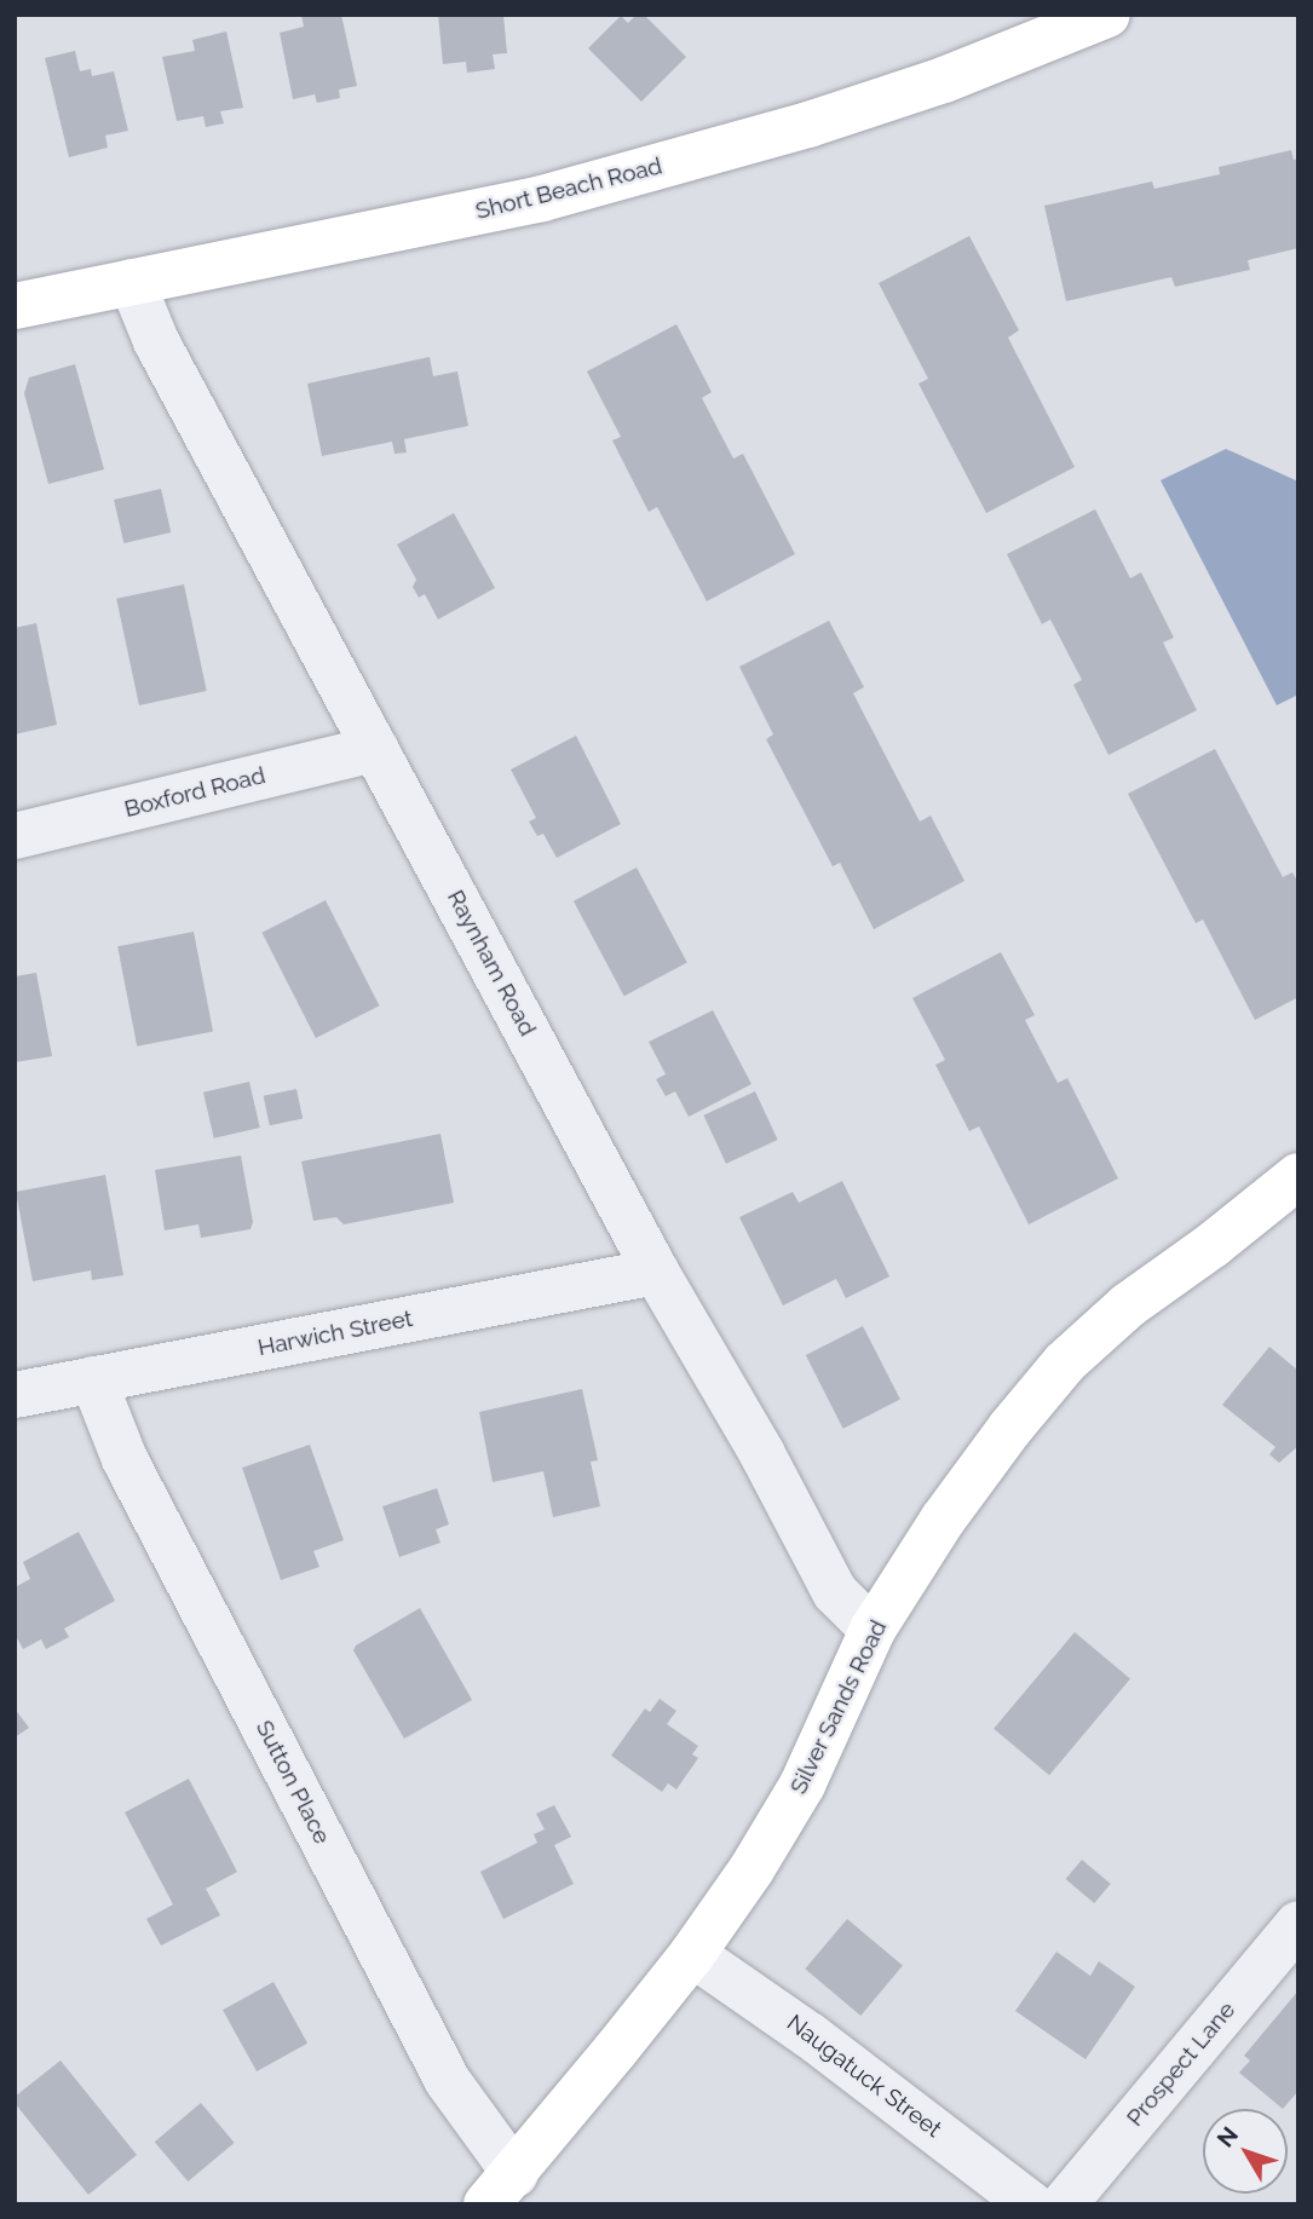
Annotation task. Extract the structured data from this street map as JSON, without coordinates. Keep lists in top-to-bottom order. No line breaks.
{"streets":{"main road":["Short Beach Road","Silver Sands Road"],"street":["Boxford Road","Raynham Road","Harwich Street","Sutton Place","Prospect Lane","Naugatuck Street"]},"crossings":[["Short Beach Road","Raynham Road"],["Boxford Road","Raynham Road"],["Raynham Road","Harwich Street"],["Raynham Road","Silver Sands Road"],["Harwich Street","Sutton Place"],["Silver Sands Road","Sutton Place"],["Silver Sands Road","Naugatuck Street"]],"north":"top left"}
